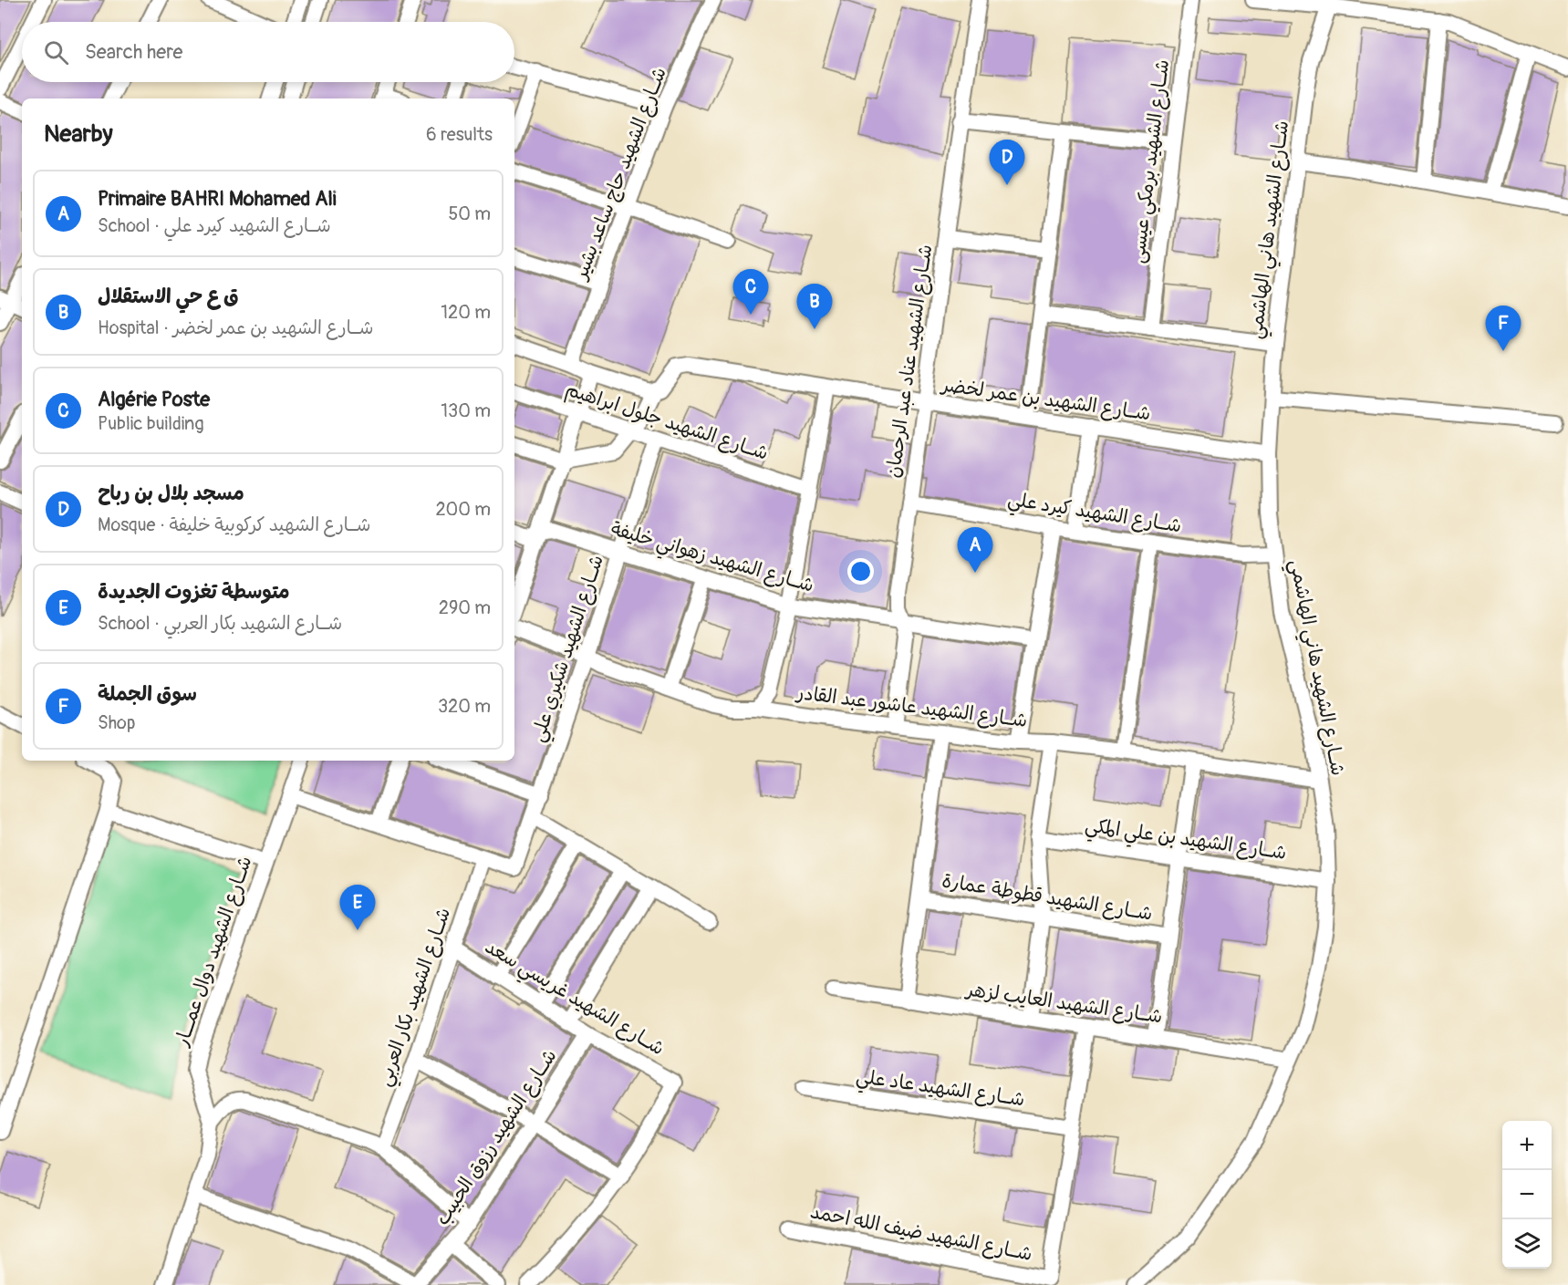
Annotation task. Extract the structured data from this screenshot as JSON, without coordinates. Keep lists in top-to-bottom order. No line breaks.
{"streets":{"street":["شــارع الشهيد برمكي عيسى","شــارع الشهيد حاج ساعد بشير","شــارع الشهيد هاني الهاشمي","شــارع الشهيد عناد عبد الرحمان","شــارع الشهيد بن عمر لخضر","شــارع الشهيد جلول ابراهيم","شــارع الشهيد كيرد علي","شــارع الشهيد زهواني خليفة","شــارع الشهيد شكيري علي","شــارع الشهيد عاشور عبد القادر","شــارع الشهيد بن علي المكي","شــارع الشهيد قطوطة عمارة","شــارع الشهيد دوال عمـــار","شــارع الشهيد بكار العربي","شــارع الشهيد غريسي سعد","شــارع الشهيد العايب لزهر","شــارع الشهيد عاد علي","شــارع الشهيد رزوق الحبيب","شــارع الشهيد ضيف الله احمد"]},"crossings":[["شــارع الشهيد هاني الهاشمي","شــارع الشهيد بن عمر لخضر"],["شــارع الشهيد هاني الهاشمي","شــارع الشهيد كيرد علي"],["شــارع الشهيد هاني الهاشمي","شــارع الشهيد عاشور عبد القادر"],["شــارع الشهيد هاني الهاشمي","شــارع الشهيد بن علي المكي"],["شــارع الشهيد هاني الهاشمي","شــارع الشهيد العايب لزهر"],["شــارع الشهيد عناد عبد الرحمان","شــارع الشهيد بن عمر لخضر"],["شــارع الشهيد عناد عبد الرحمان","شــارع الشهيد كيرد علي"],["شــارع الشهيد عناد عبد الرحمان","شــارع الشهيد زهواني خليفة"],["شــارع الشهيد عناد عبد الرحمان","شــارع الشهيد عاشور عبد القادر"],["شــارع الشهيد جلول ابراهيم","شــارع الشهيد شكيري علي"],["شــارع الشهيد زهواني خليفة","شــارع الشهيد شكيري علي"],["شــارع الشهيد شكيري علي","شــارع الشهيد عاشور عبد القادر"],["شــارع الشهيد شكيري علي","شــارع الشهيد بكار العربي"],["شــارع الشهيد بكار العربي","شــارع الشهيد غريسي سعد"],["شــارع الشهيد غريسي سعد","شــارع الشهيد رزوق الحبيب"],["شــارع الشهيد عاد علي","شــارع الشهيد ضيف الله احمد"]],"page":{"search":"Search here","heading":["Nearby","6 results"],"pins":["D","C","B","F","A","E"],"list":[{"mark":"A","name":"Primaire BAHRI Mohamed Ali","note":"School · شــارع الشهيد كيرد علي","value":"50 m"},{"mark":"B","name":"ق ع حي الاستقلال","note":"Hospital · شــارع الشهيد بن عمر لخضر","value":"120 m"},{"mark":"C","name":"Algérie Poste","note":"Public building","value":"130 m"},{"mark":"D","name":"مسجد بلال بن رباح","note":"Mosque · شــارع الشهيد كركوبية خليفة","value":"200 m"},{"mark":"E","name":"متوسطة تغزوت الجديدة","note":"School · شــارع الشهيد بكار العربي","value":"290 m"},{"mark":"F","name":"سوق الجملة","note":"Shop","value":"320 m"}],"map_buttons":["+","−"]}}
